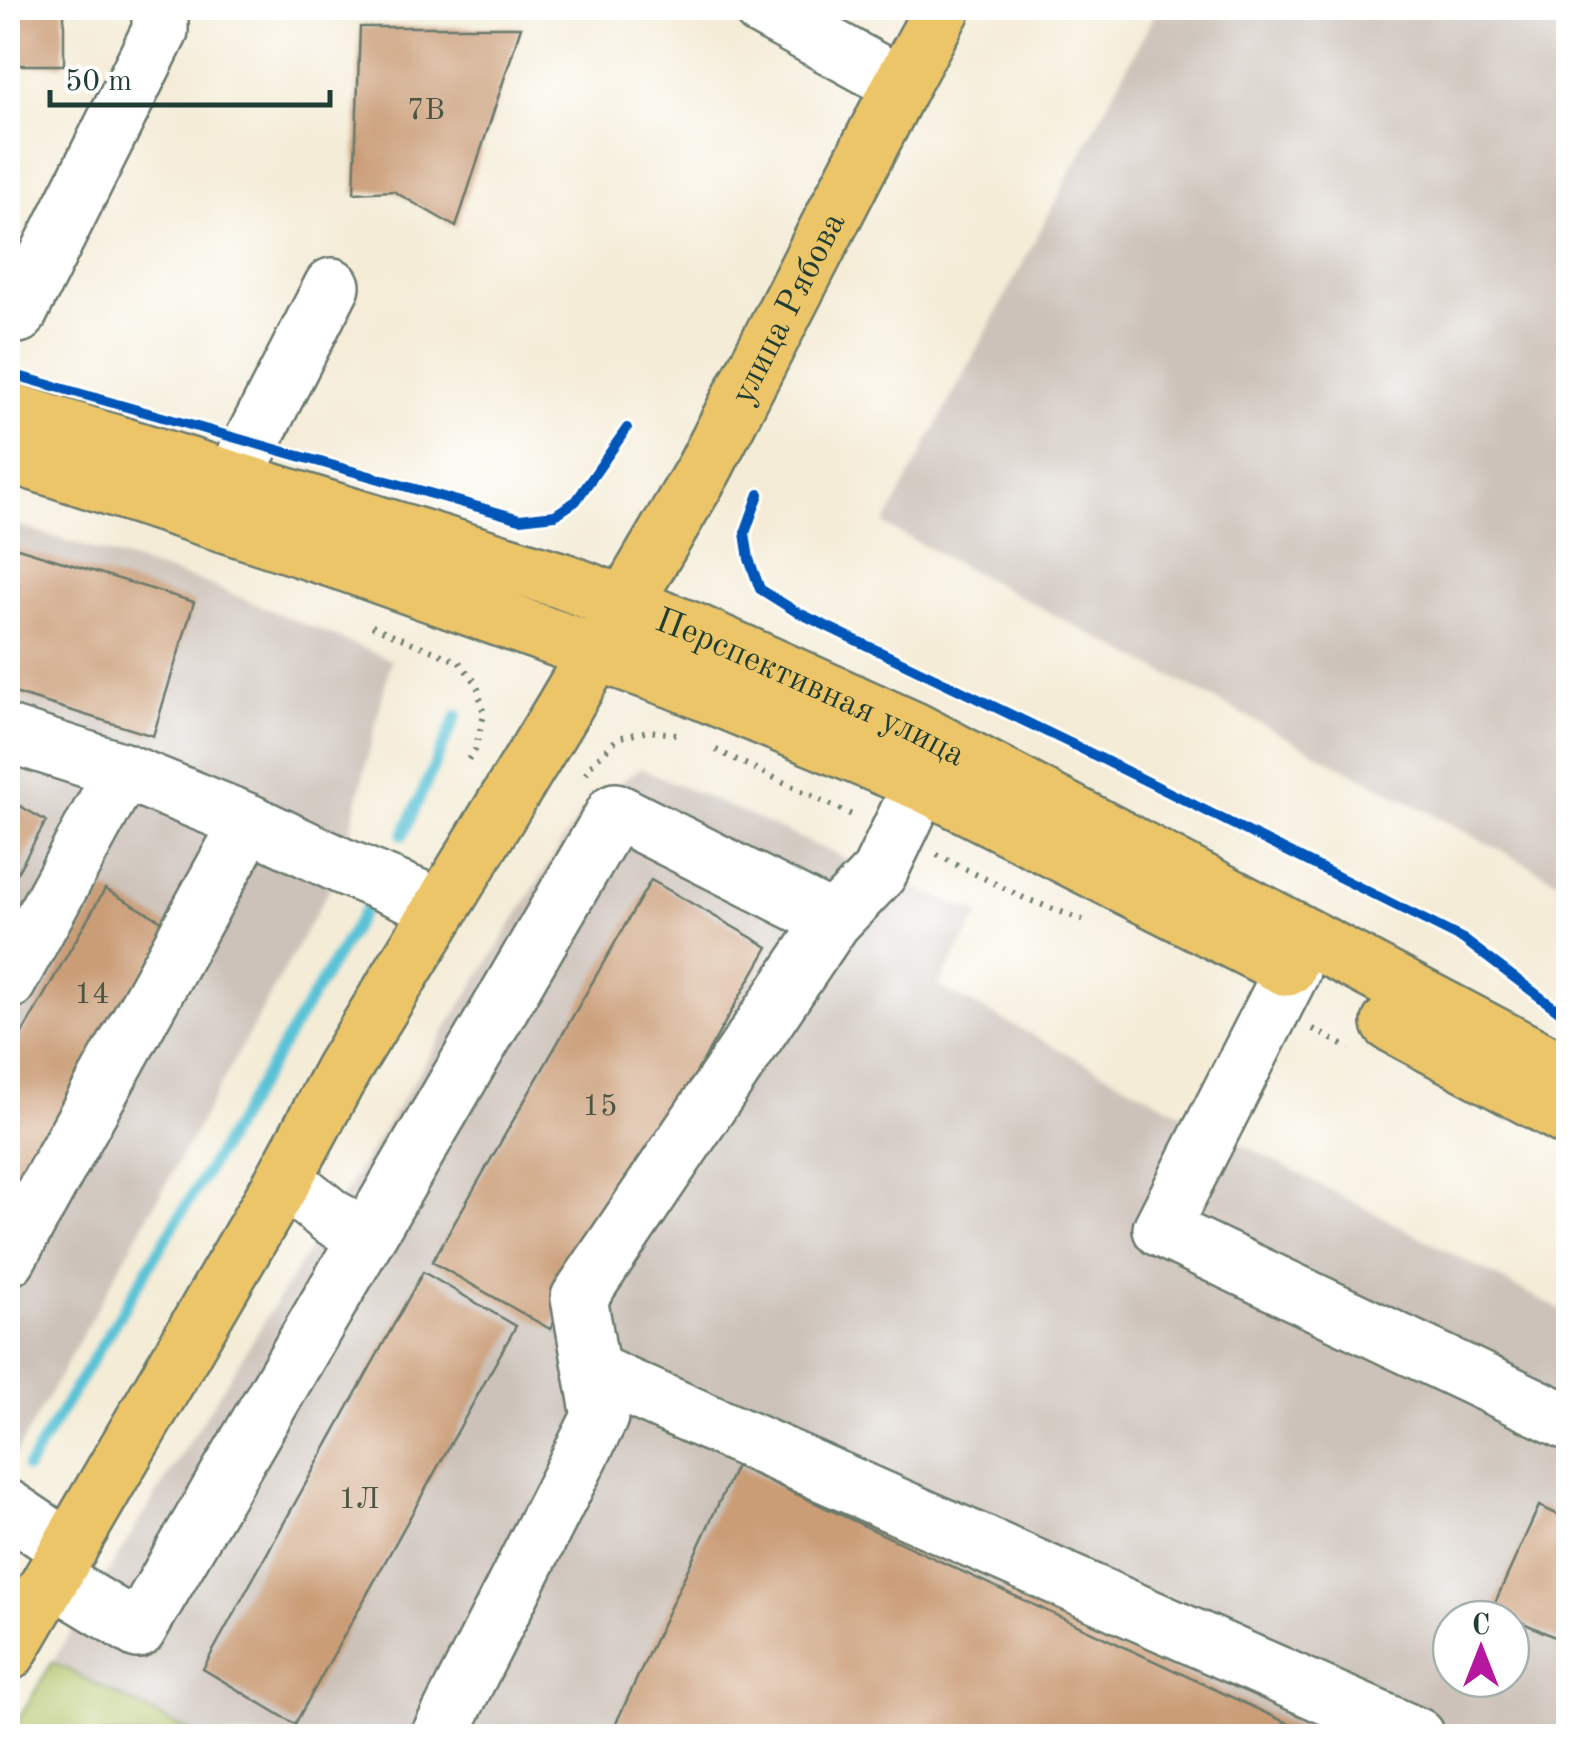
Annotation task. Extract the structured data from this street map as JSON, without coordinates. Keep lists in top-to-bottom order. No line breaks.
{"streets":{"main road":["улица Рябова","Перспективная улица"]},"crossings":[["улица Рябова","Перспективная улица"]],"house_numbers":["7В","14","15","1Л"],"scale_bar":"50 m","north":"top"}
